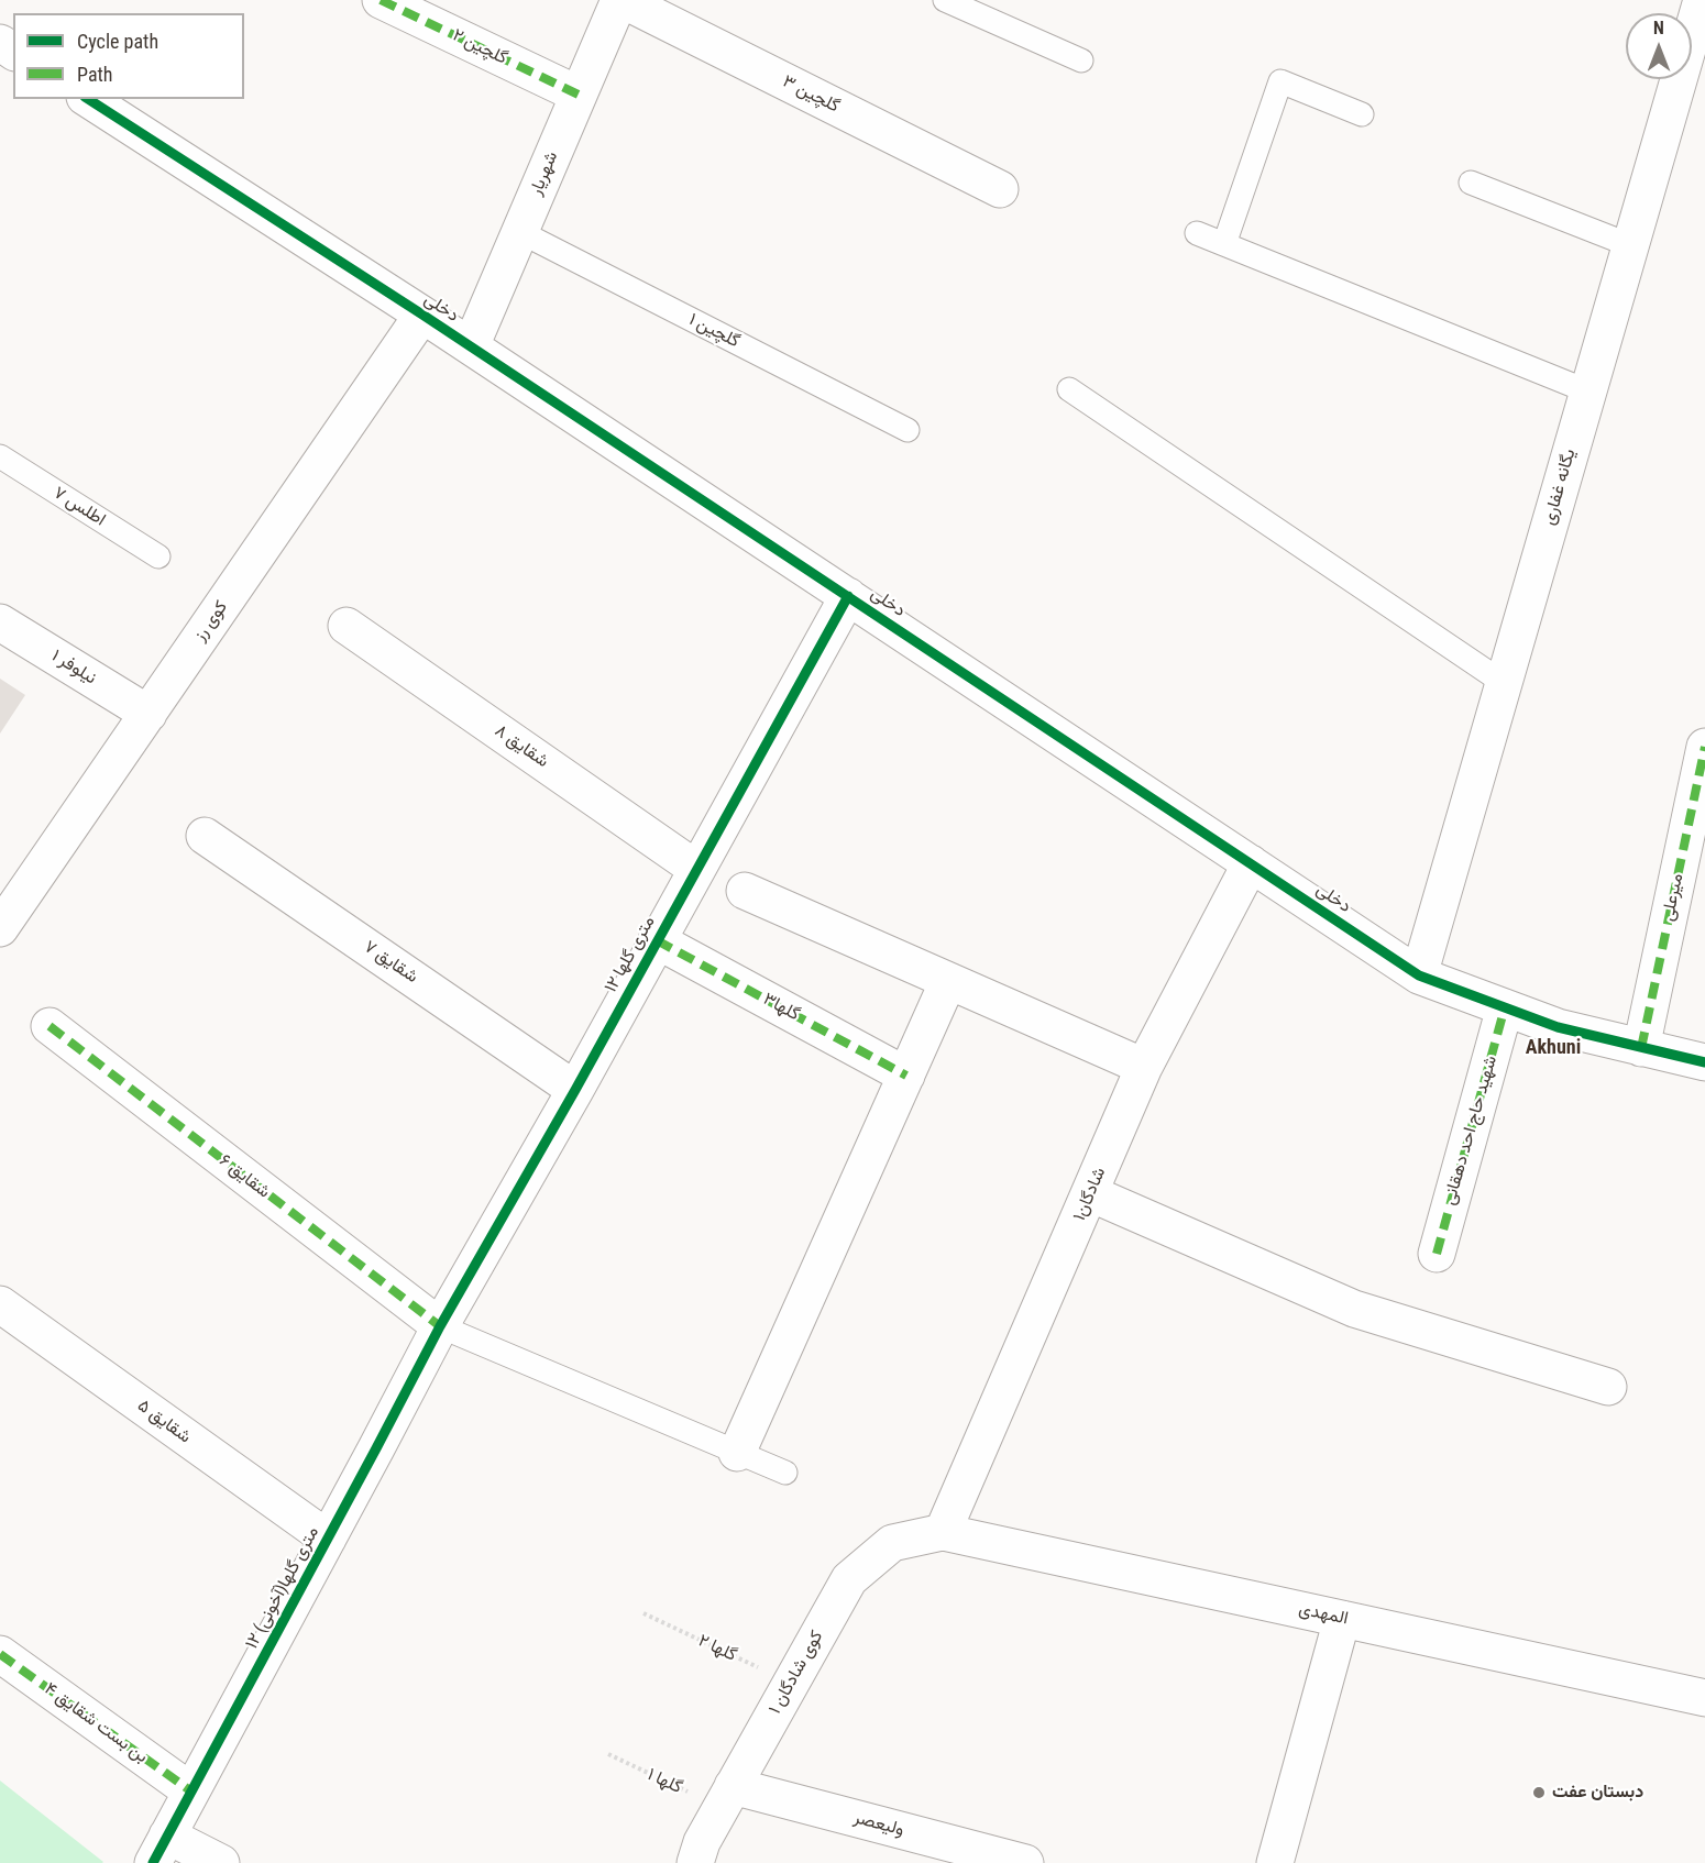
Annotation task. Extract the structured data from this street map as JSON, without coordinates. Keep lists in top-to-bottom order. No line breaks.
{"streets":{"street":["گلچین ۲","گلچین ۳","شهریار","دخلی","یگانه غفاری","کوی رز","نیلوفر ۱","شقایق ۸","میرعلی","۱۲ متری گلها","شقایق ۷","گلها۳","شهید حاج احد دهقانی","شقایق ۶","شادگان۱","شقایق ۵","۱۲ متری گلها(آخونی)","المهدی","کوی شادگان ۱","بن بست شقایق ۴","ولیعصر"],"lane":["گلچین ۱","اطلس ۷"],"path":["گلها ۲","گلها ۱"]},"crossings":[["گلچین ۲","شهریار"],["گلچین ۳","شهریار"],["شهریار","دخلی"],["شهریار","گلچین ۱"],["دخلی","یگانه غفاری"],["دخلی","کوی رز"],["دخلی","میرعلی"],["دخلی","۱۲ متری گلها"],["دخلی","شهید حاج احد دهقانی"],["دخلی","شادگان۱"],["کوی رز","نیلوفر ۱"],["شقایق ۸","۱۲ متری گلها"],["۱۲ متری گلها","شقایق ۷"],["۱۲ متری گلها","گلها۳"],["۱۲ متری گلها","شقایق ۶"],["۱۲ متری گلها","۱۲ متری گلها(آخونی)"],["شقایق ۶","۱۲ متری گلها(آخونی)"],["شادگان۱","المهدی"],["شادگان۱","کوی شادگان ۱"],["شقایق ۵","۱۲ متری گلها(آخونی)"],["۱۲ متری گلها(آخونی)","بن بست شقایق ۴"],["المهدی","کوی شادگان ۱"],["گلها ۲","کوی شادگان ۱"],["کوی شادگان ۱","گلها ۱"],["کوی شادگان ۱","ولیعصر"],["گلها ۱","ولیعصر"]],"districts":["Akhuni"],"places":["دبستان عفت"],"legend":["Cycle path","Path"],"north":"top"}
